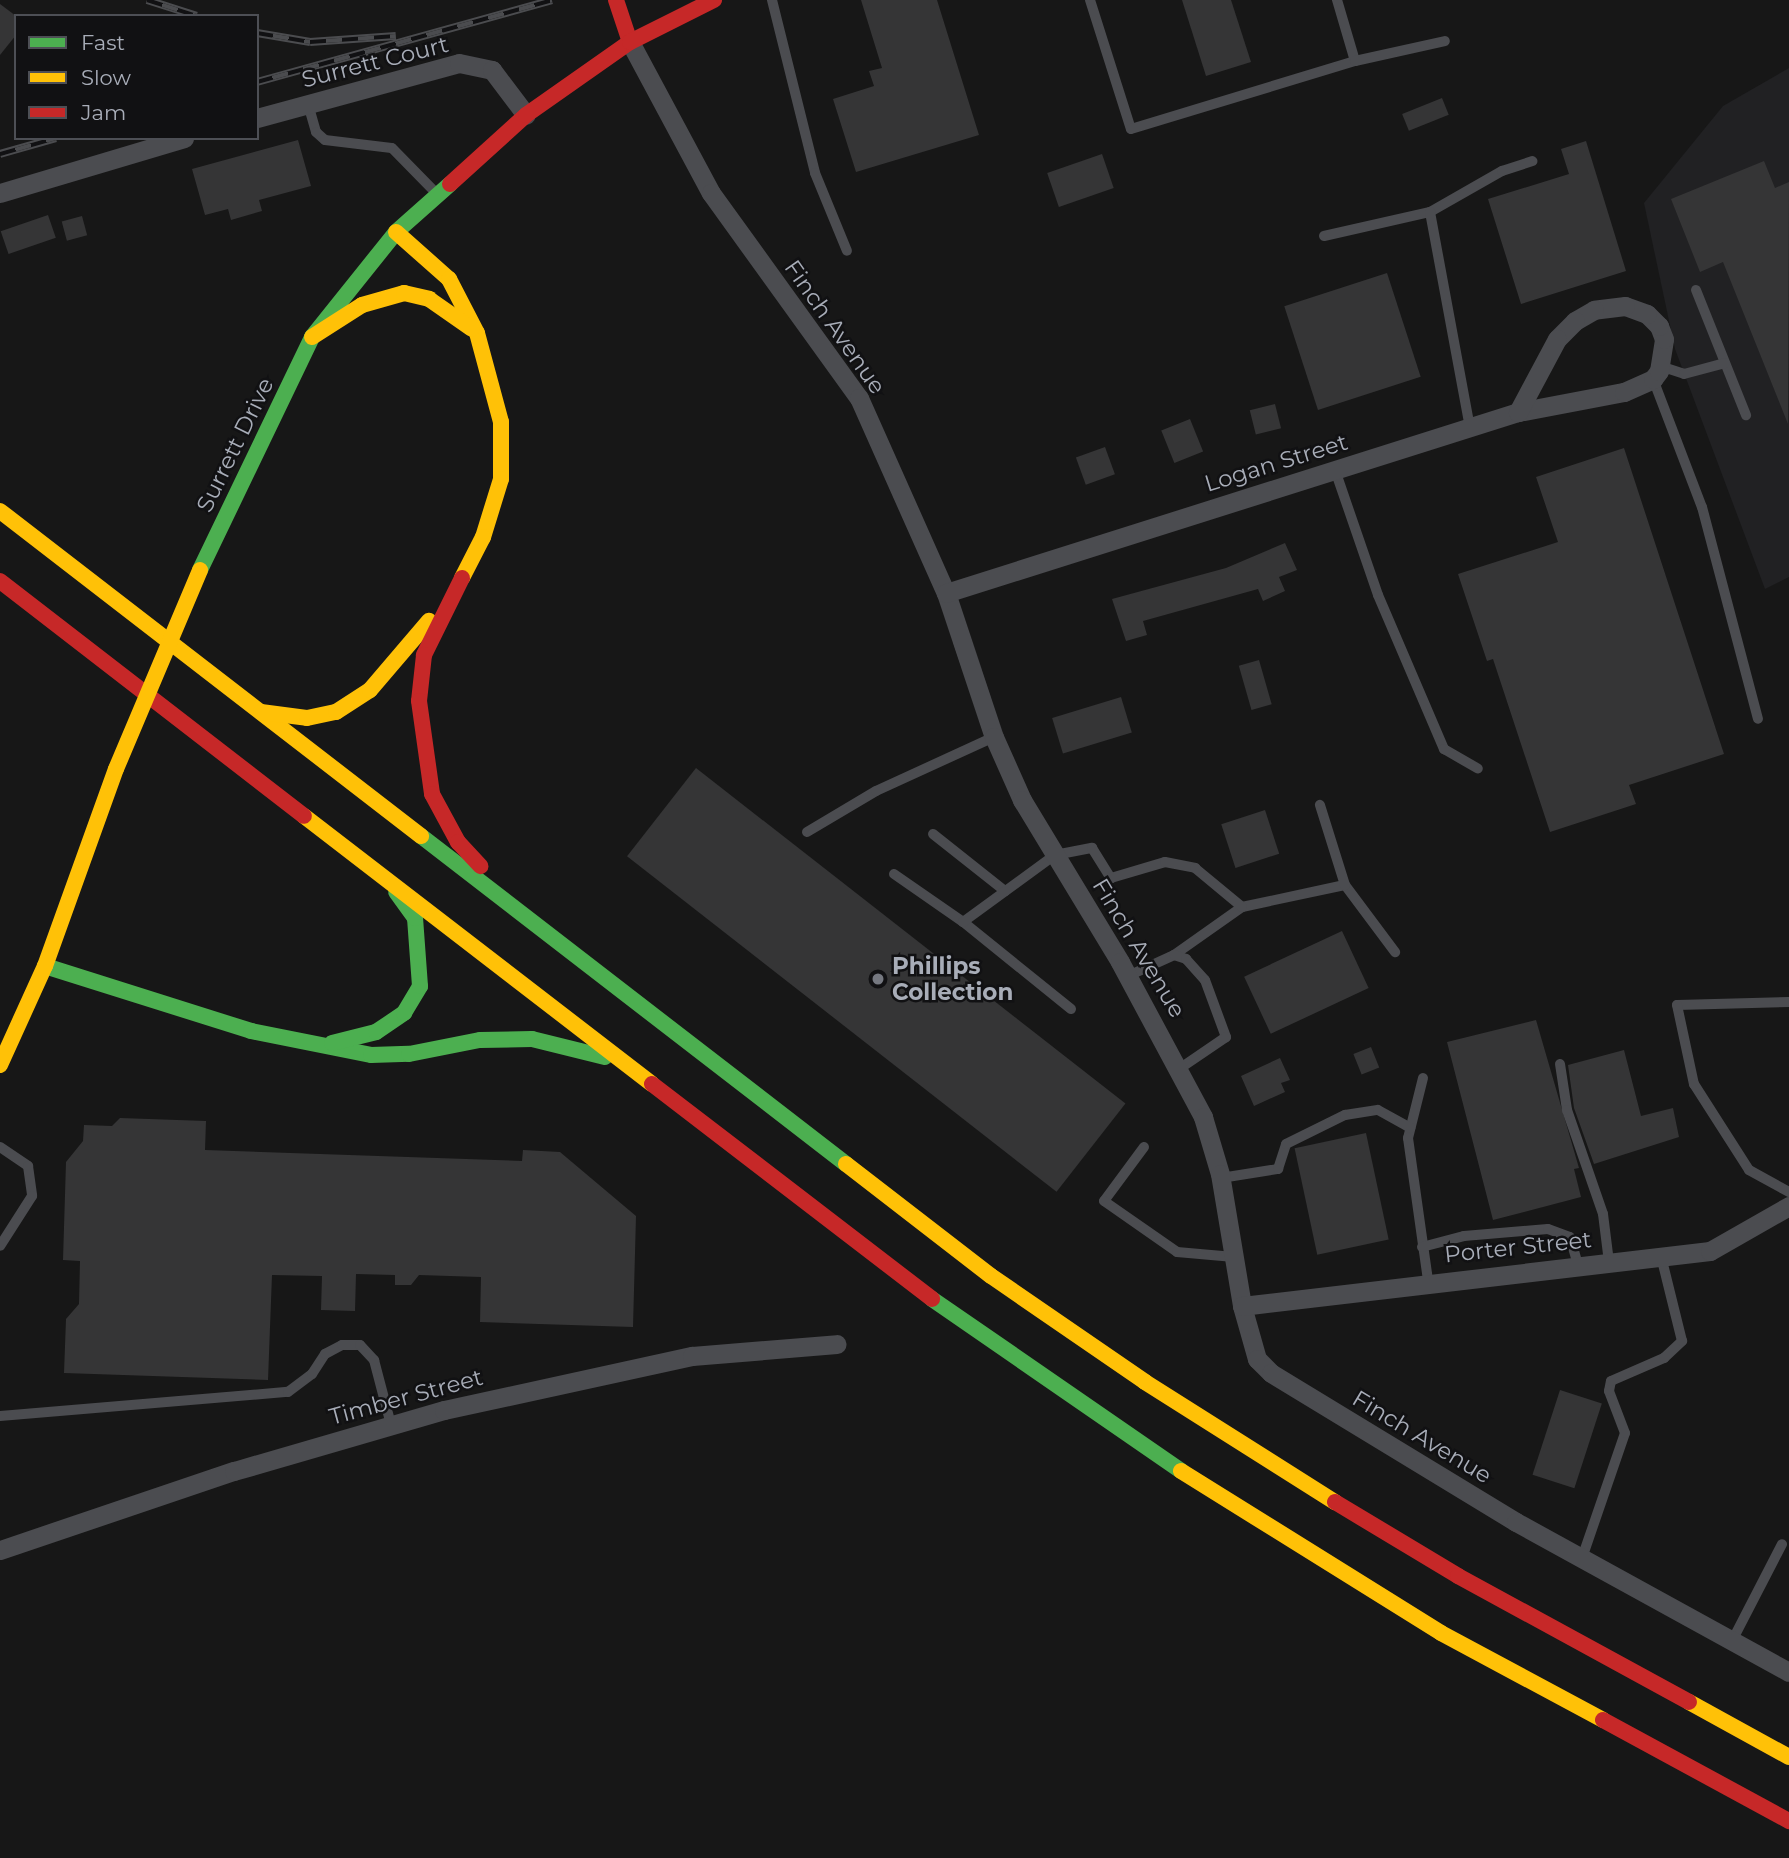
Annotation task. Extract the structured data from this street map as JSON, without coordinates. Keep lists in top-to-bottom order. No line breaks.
{"streets":{"main road":["Surrett Drive"],"street":["Surrett Court","Finch Avenue","Logan Street","Porter Street","Timber Street"]},"crossings":[["Surrett Court","Surrett Drive"],["Finch Avenue","Surrett Drive"],["Finch Avenue","Logan Street"],["Finch Avenue","Porter Street"]],"places":["Phillips Collection"],"legend":["Fast","Slow","Jam"]}
